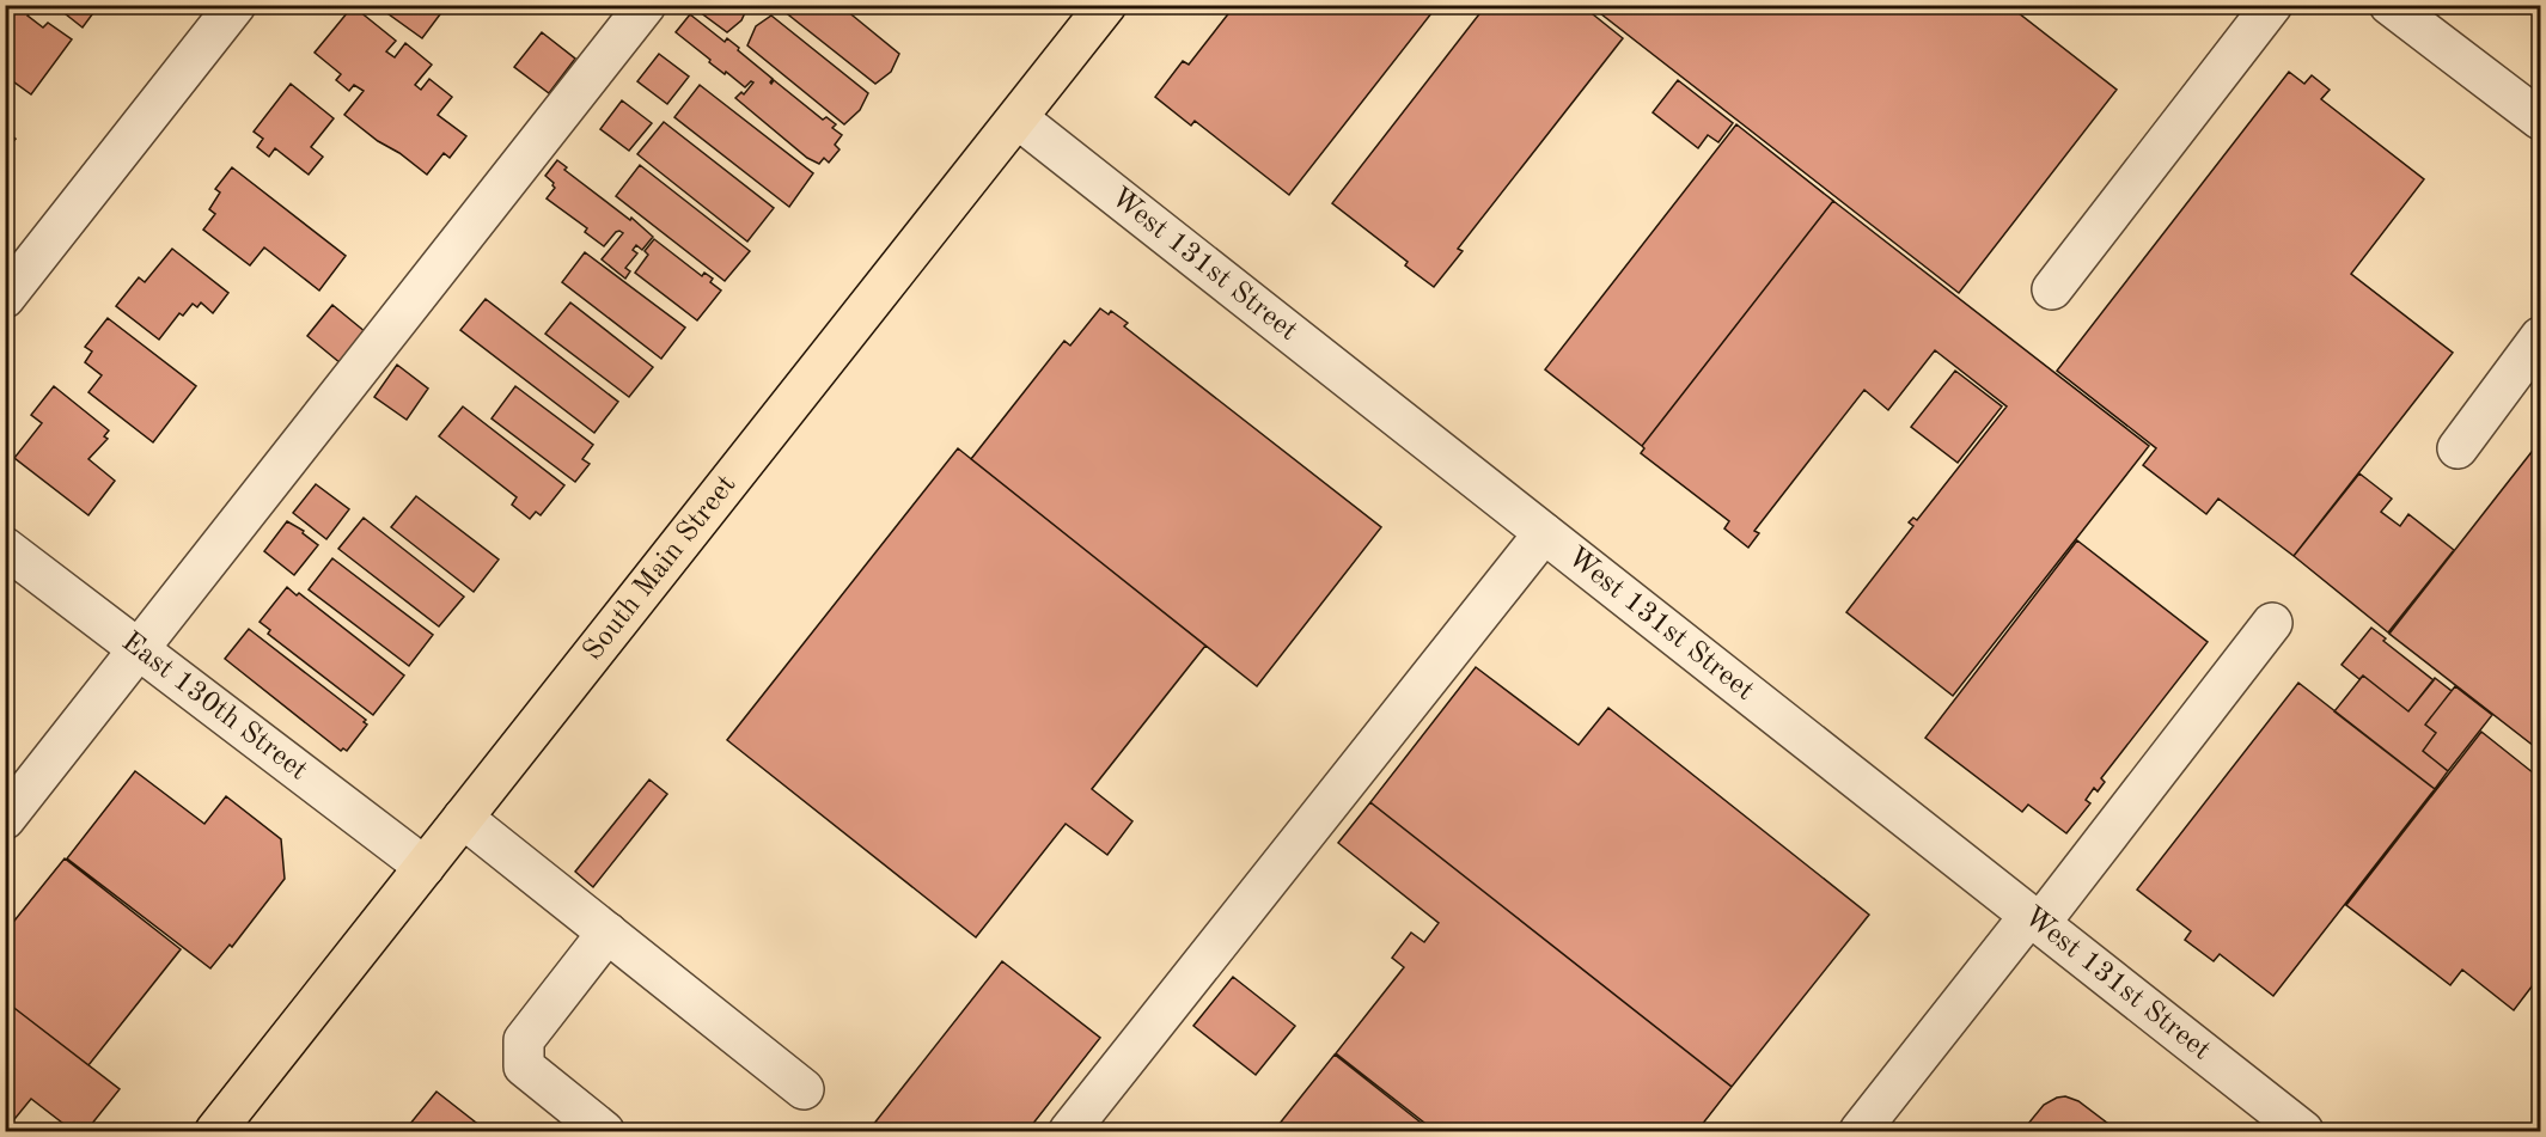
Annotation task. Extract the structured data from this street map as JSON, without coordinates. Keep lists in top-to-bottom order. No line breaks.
{"streets":{"main road":["South Main Street"],"street":["West 131st Street","East 130th Street"]},"crossings":[["West 131st Street","South Main Street"],["South Main Street","East 130th Street"]]}
